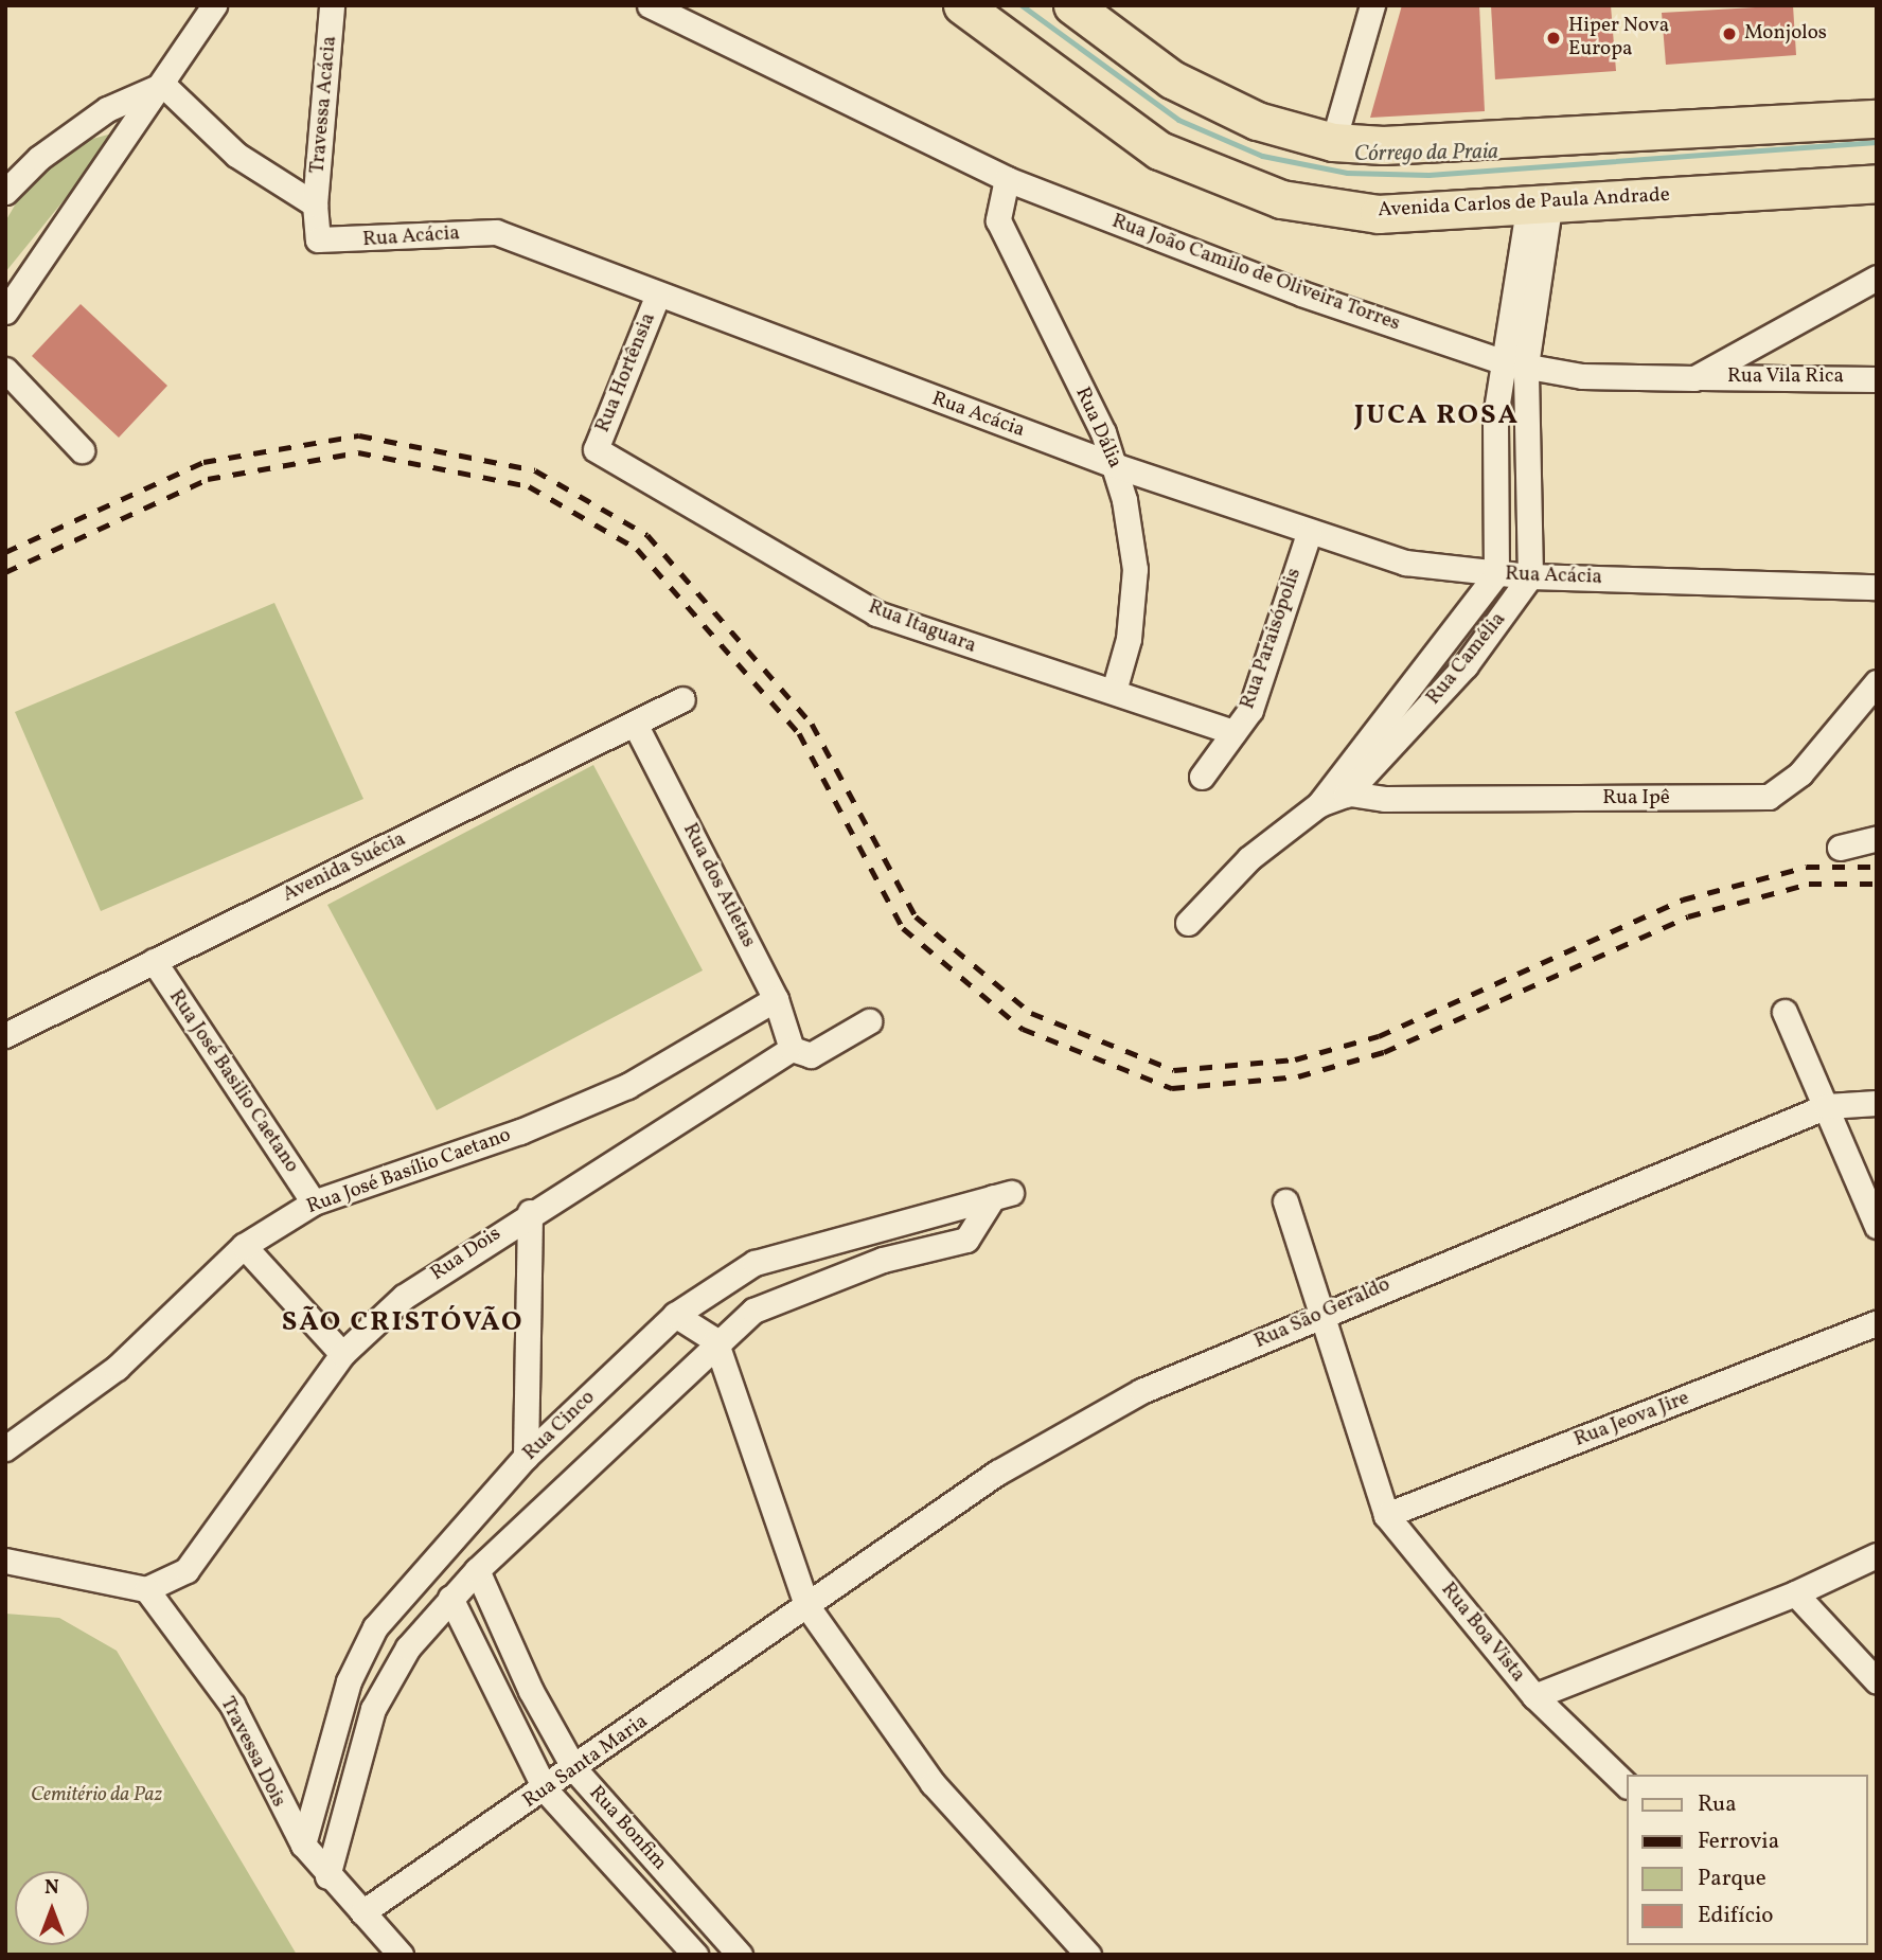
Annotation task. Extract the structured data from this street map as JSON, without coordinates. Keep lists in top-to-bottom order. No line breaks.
{"streets":{"main road":["Avenida Carlos de Paula Andrade"],"street":["Travessa Acácia","Rua Acácia","Rua João Camilo de Oliveira Torres","Rua Hortênsia","Rua Vila Rica","Rua Dália","Rua Itaguara","Rua Paraisópolis","Rua Camélia","Rua Ipê","Avenida Suécia","Rua dos Atletas","Rua José Basilio Caetano","Rua José Basílio Caetano","Rua Dois","Rua São Geraldo","Rua Jeova Jire","Rua Cinco","Rua Boa Vista","Travessa Dois","Rua Santa Maria","Rua Bonfim"]},"crossings":[["Travessa Acácia","Rua Acácia"],["Rua Acácia","Rua Hortênsia"],["Rua Acácia","Rua Dália"],["Rua Acácia","Rua Paraisópolis"],["Rua Acácia","Rua Camélia"],["Rua João Camilo de Oliveira Torres","Rua Vila Rica"],["Rua João Camilo de Oliveira Torres","Rua Dália"],["Rua Hortênsia","Rua Itaguara"],["Rua Dália","Rua Itaguara"],["Rua Itaguara","Rua Paraisópolis"],["Rua Camélia","Rua Ipê"],["Avenida Suécia","Rua dos Atletas"],["Avenida Suécia","Rua José Basilio Caetano"],["Rua dos Atletas","Rua José Basílio Caetano"],["Rua dos Atletas","Rua Dois"],["Rua José Basilio Caetano","Rua José Basílio Caetano"],["Rua Dois","Travessa Dois"],["Rua São Geraldo","Rua Boa Vista"],["Rua São Geraldo","Rua Santa Maria"],["Rua Jeova Jire","Rua Boa Vista"],["Rua Cinco","Travessa Dois"],["Rua Cinco","Rua Bonfim"],["Travessa Dois","Rua Santa Maria"],["Rua Santa Maria","Rua Bonfim"]],"districts":["JUCA ROSA","SÃO CRISTÓVÃO"],"water":["Córrego da Praia"],"parks":["Cemitério da Paz"],"places":["Monjolos","Hiper Nova Europa"],"legend":["Rua","Ferrovia","Parque","Edifício"],"north":"top"}
